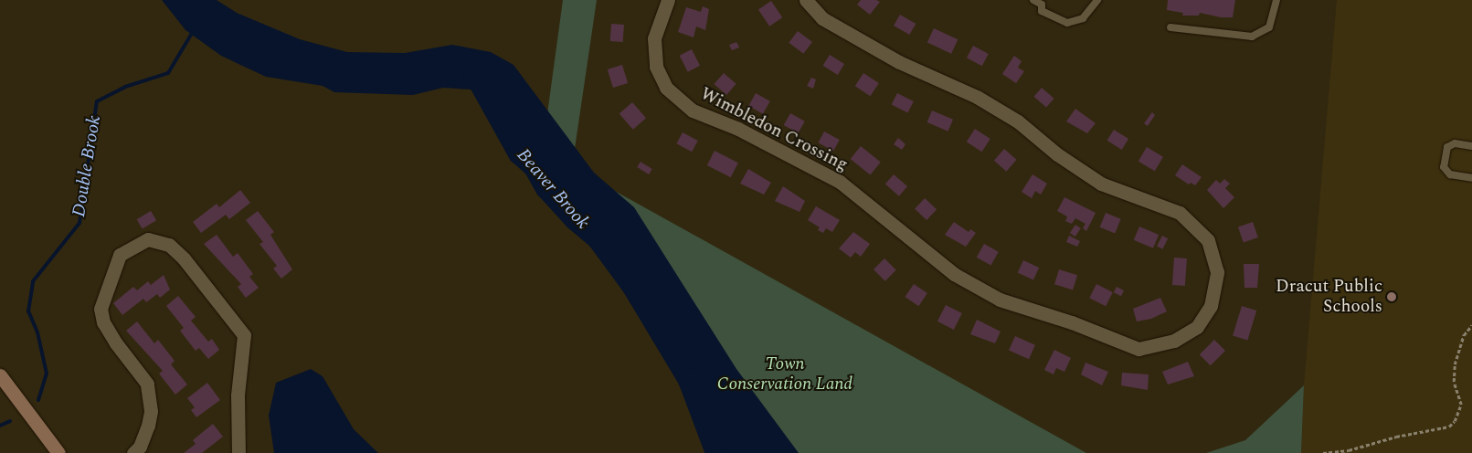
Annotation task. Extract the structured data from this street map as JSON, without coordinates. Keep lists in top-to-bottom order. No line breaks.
{"streets":{"street":["Wimbledon Crossing"]},"water":["Double Brook","Beaver Brook"],"parks":["Town Conservation Land"],"places":["Dracut Public Schools"]}
